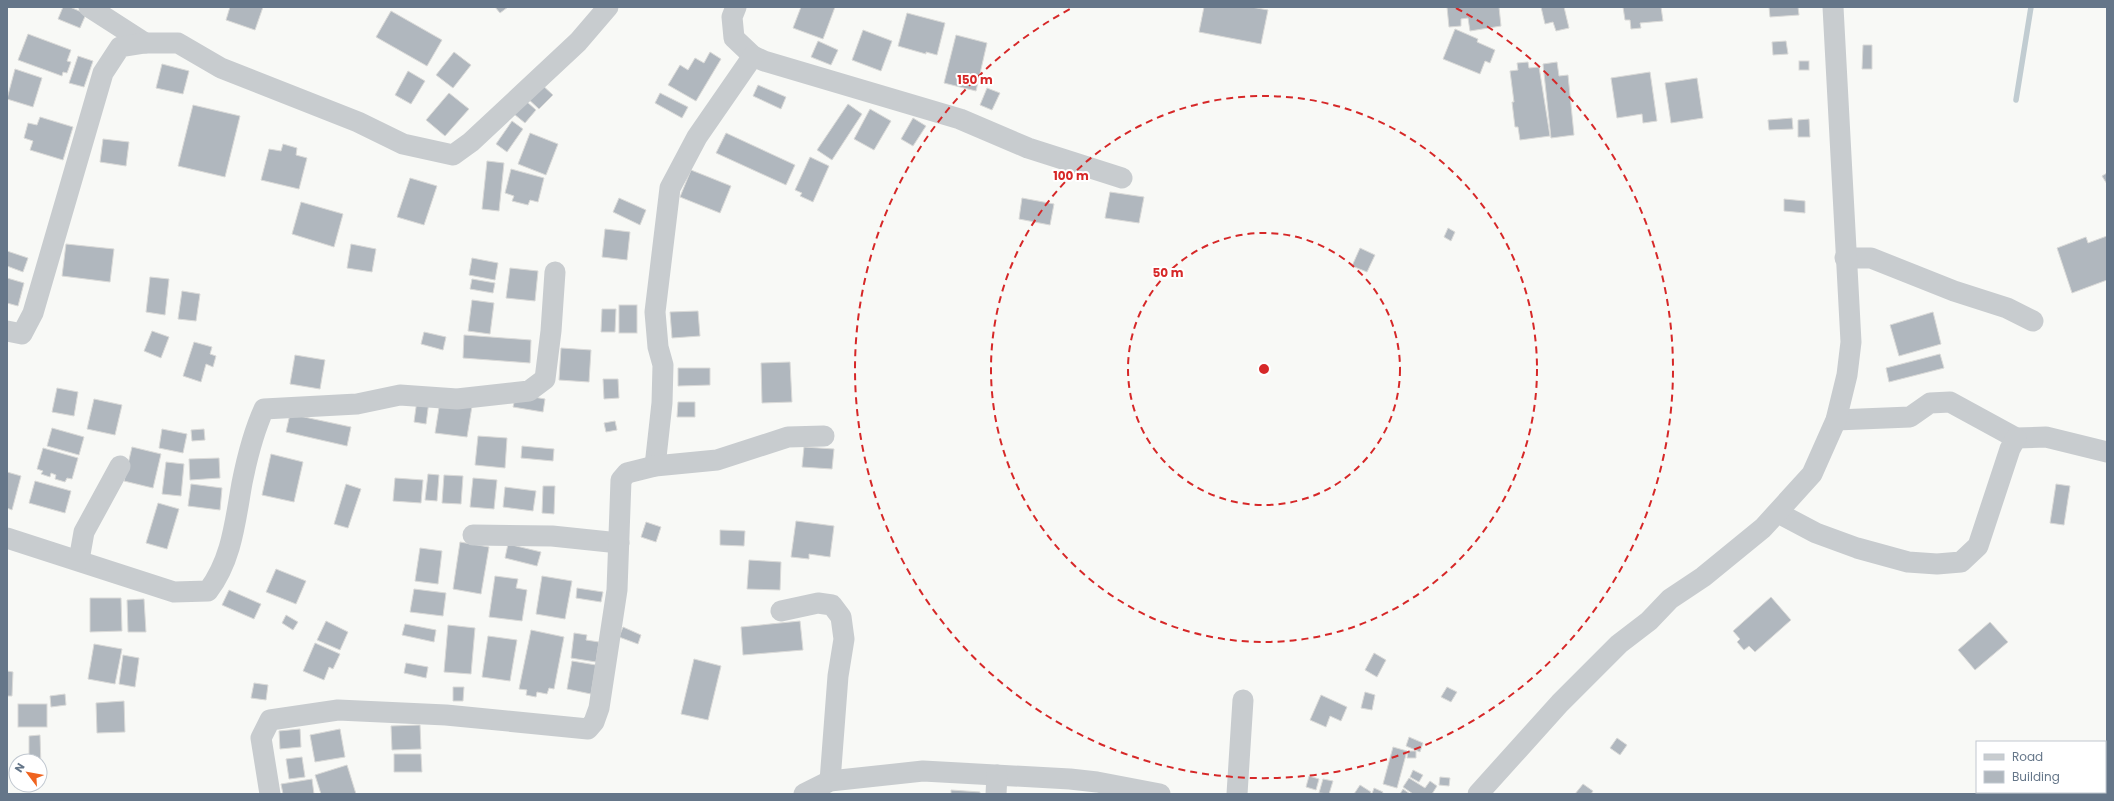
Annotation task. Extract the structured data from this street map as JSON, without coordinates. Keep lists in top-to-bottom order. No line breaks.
{"legend":["Road","Building"],"north":"top left","rings":["150 m","100 m","50 m"]}
